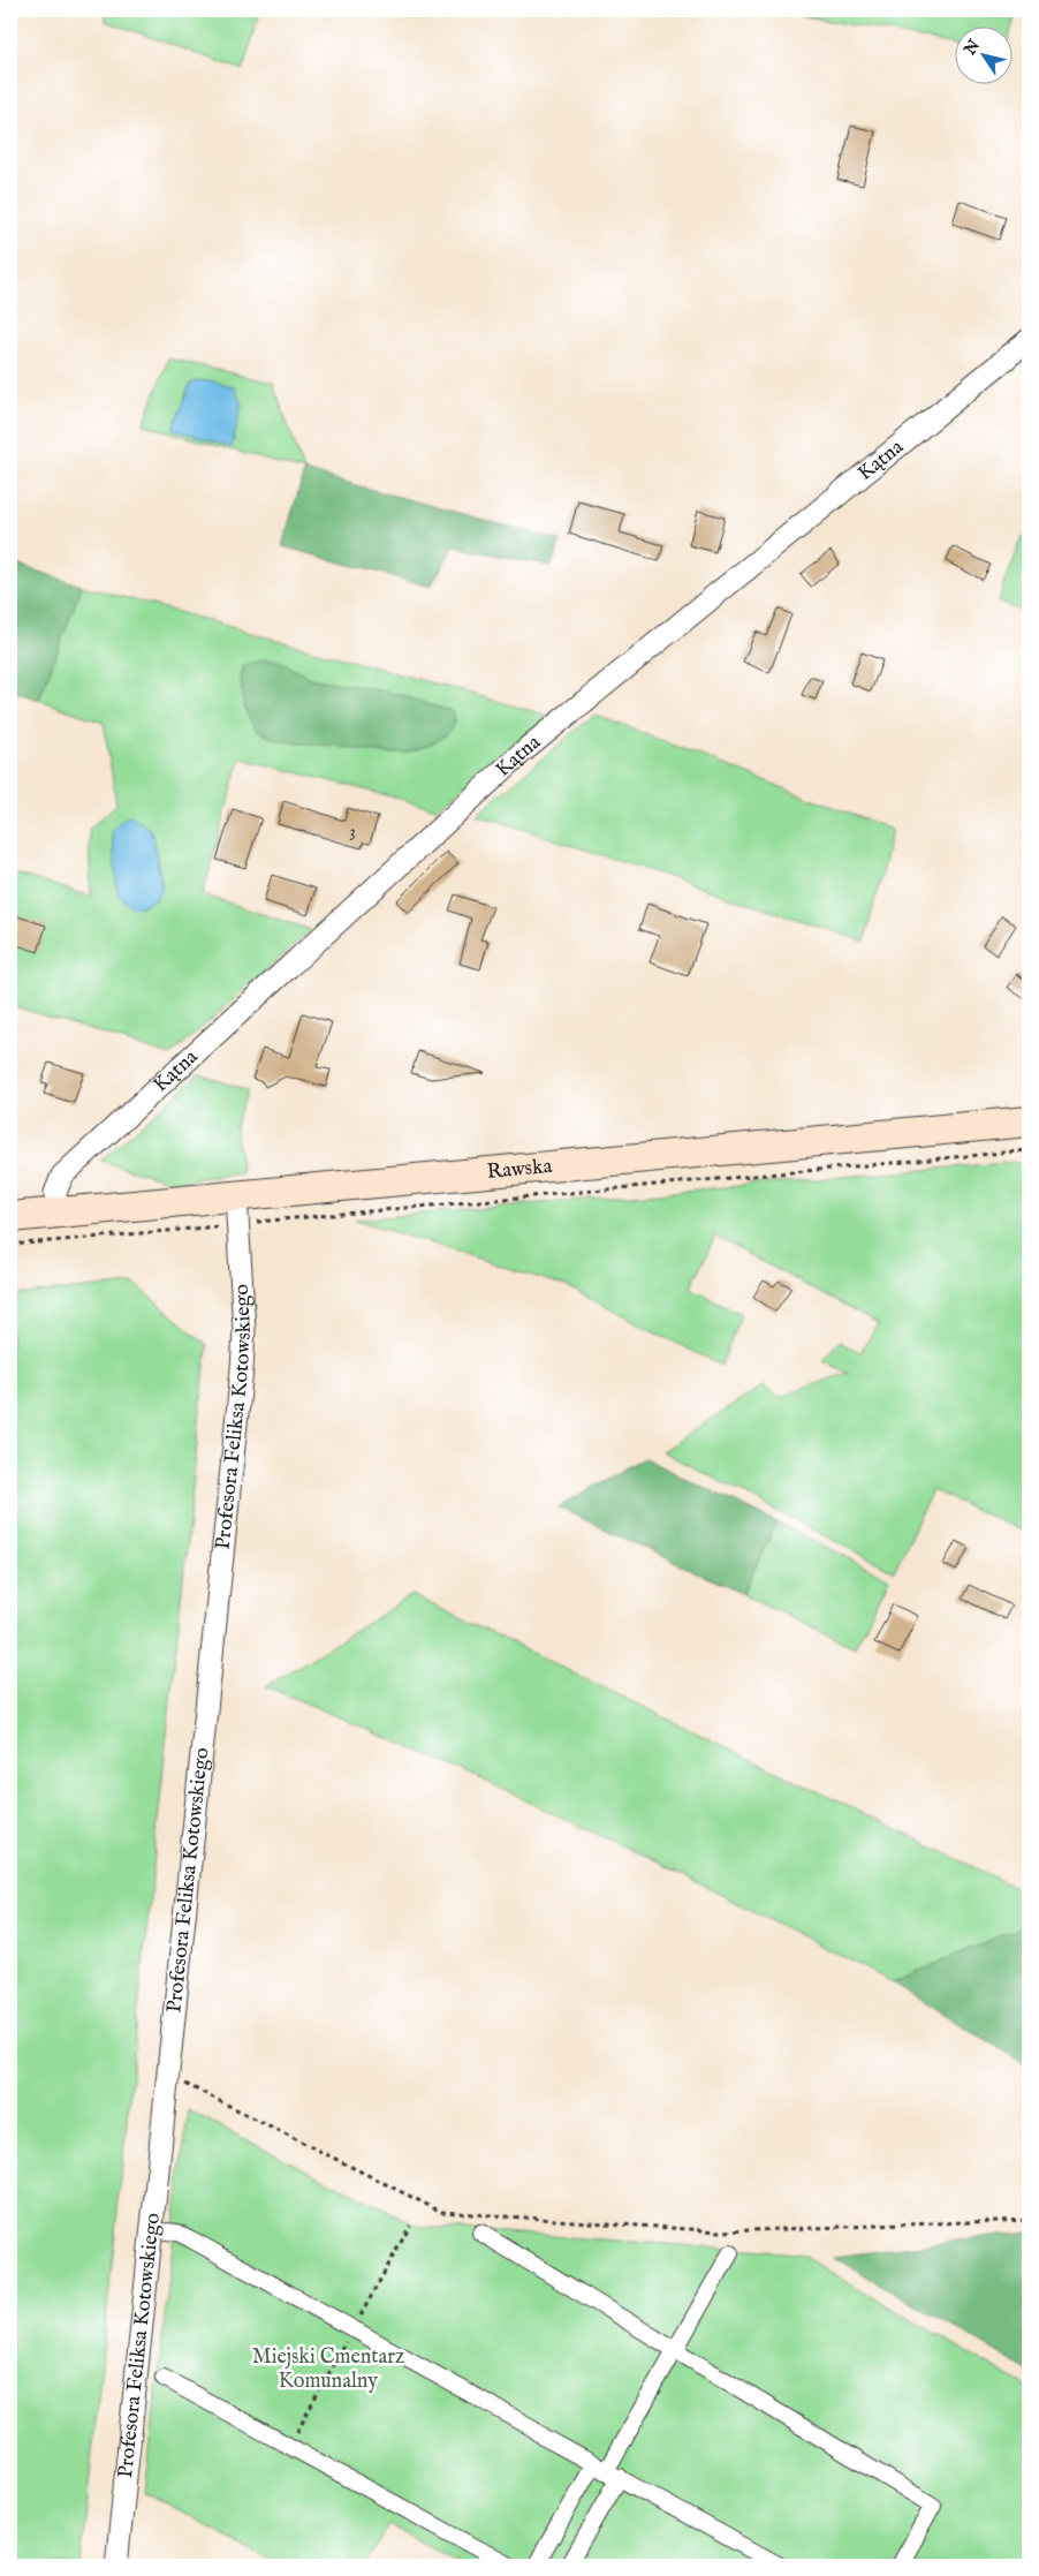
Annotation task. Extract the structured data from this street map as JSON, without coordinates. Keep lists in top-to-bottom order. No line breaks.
{"streets":{"main road":["Rawska"],"street":["Kątna","Profesora Feliksa Kotowskiego"]},"crossings":[["Kątna","Rawska"],["Rawska","Profesora Feliksa Kotowskiego"]],"parks":["Miejski Cmentarz Komunalny"],"house_numbers":["3"],"north":"top left"}
